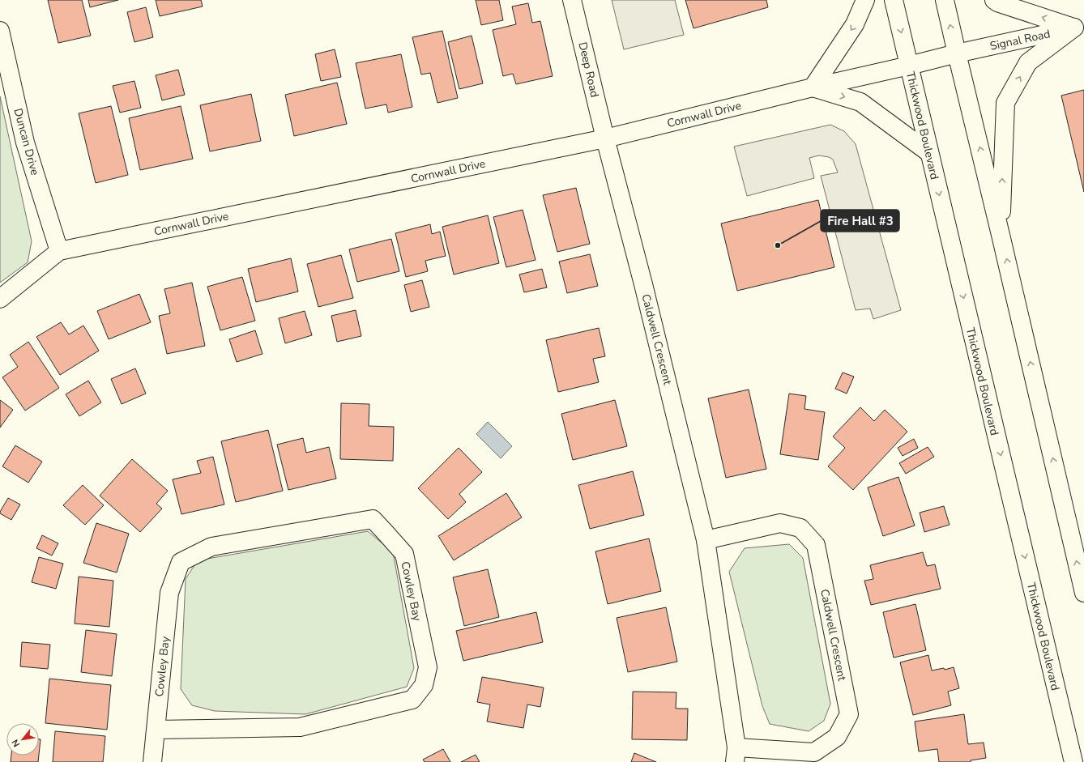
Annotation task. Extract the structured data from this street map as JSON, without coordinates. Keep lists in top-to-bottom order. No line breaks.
{"streets":{"street":["Signal Road","Deep Road","Cornwall Drive","Thickwood Boulevard","Duncan Drive","Caldwell Crescent","Cowley Bay"]},"crossings":[["Signal Road","Cornwall Drive"],["Signal Road","Thickwood Boulevard"],["Deep Road","Cornwall Drive"],["Deep Road","Caldwell Crescent"],["Cornwall Drive","Thickwood Boulevard"],["Cornwall Drive","Duncan Drive"],["Cornwall Drive","Caldwell Crescent"]],"places":["Fire Hall #3"],"north":"bottom left"}
